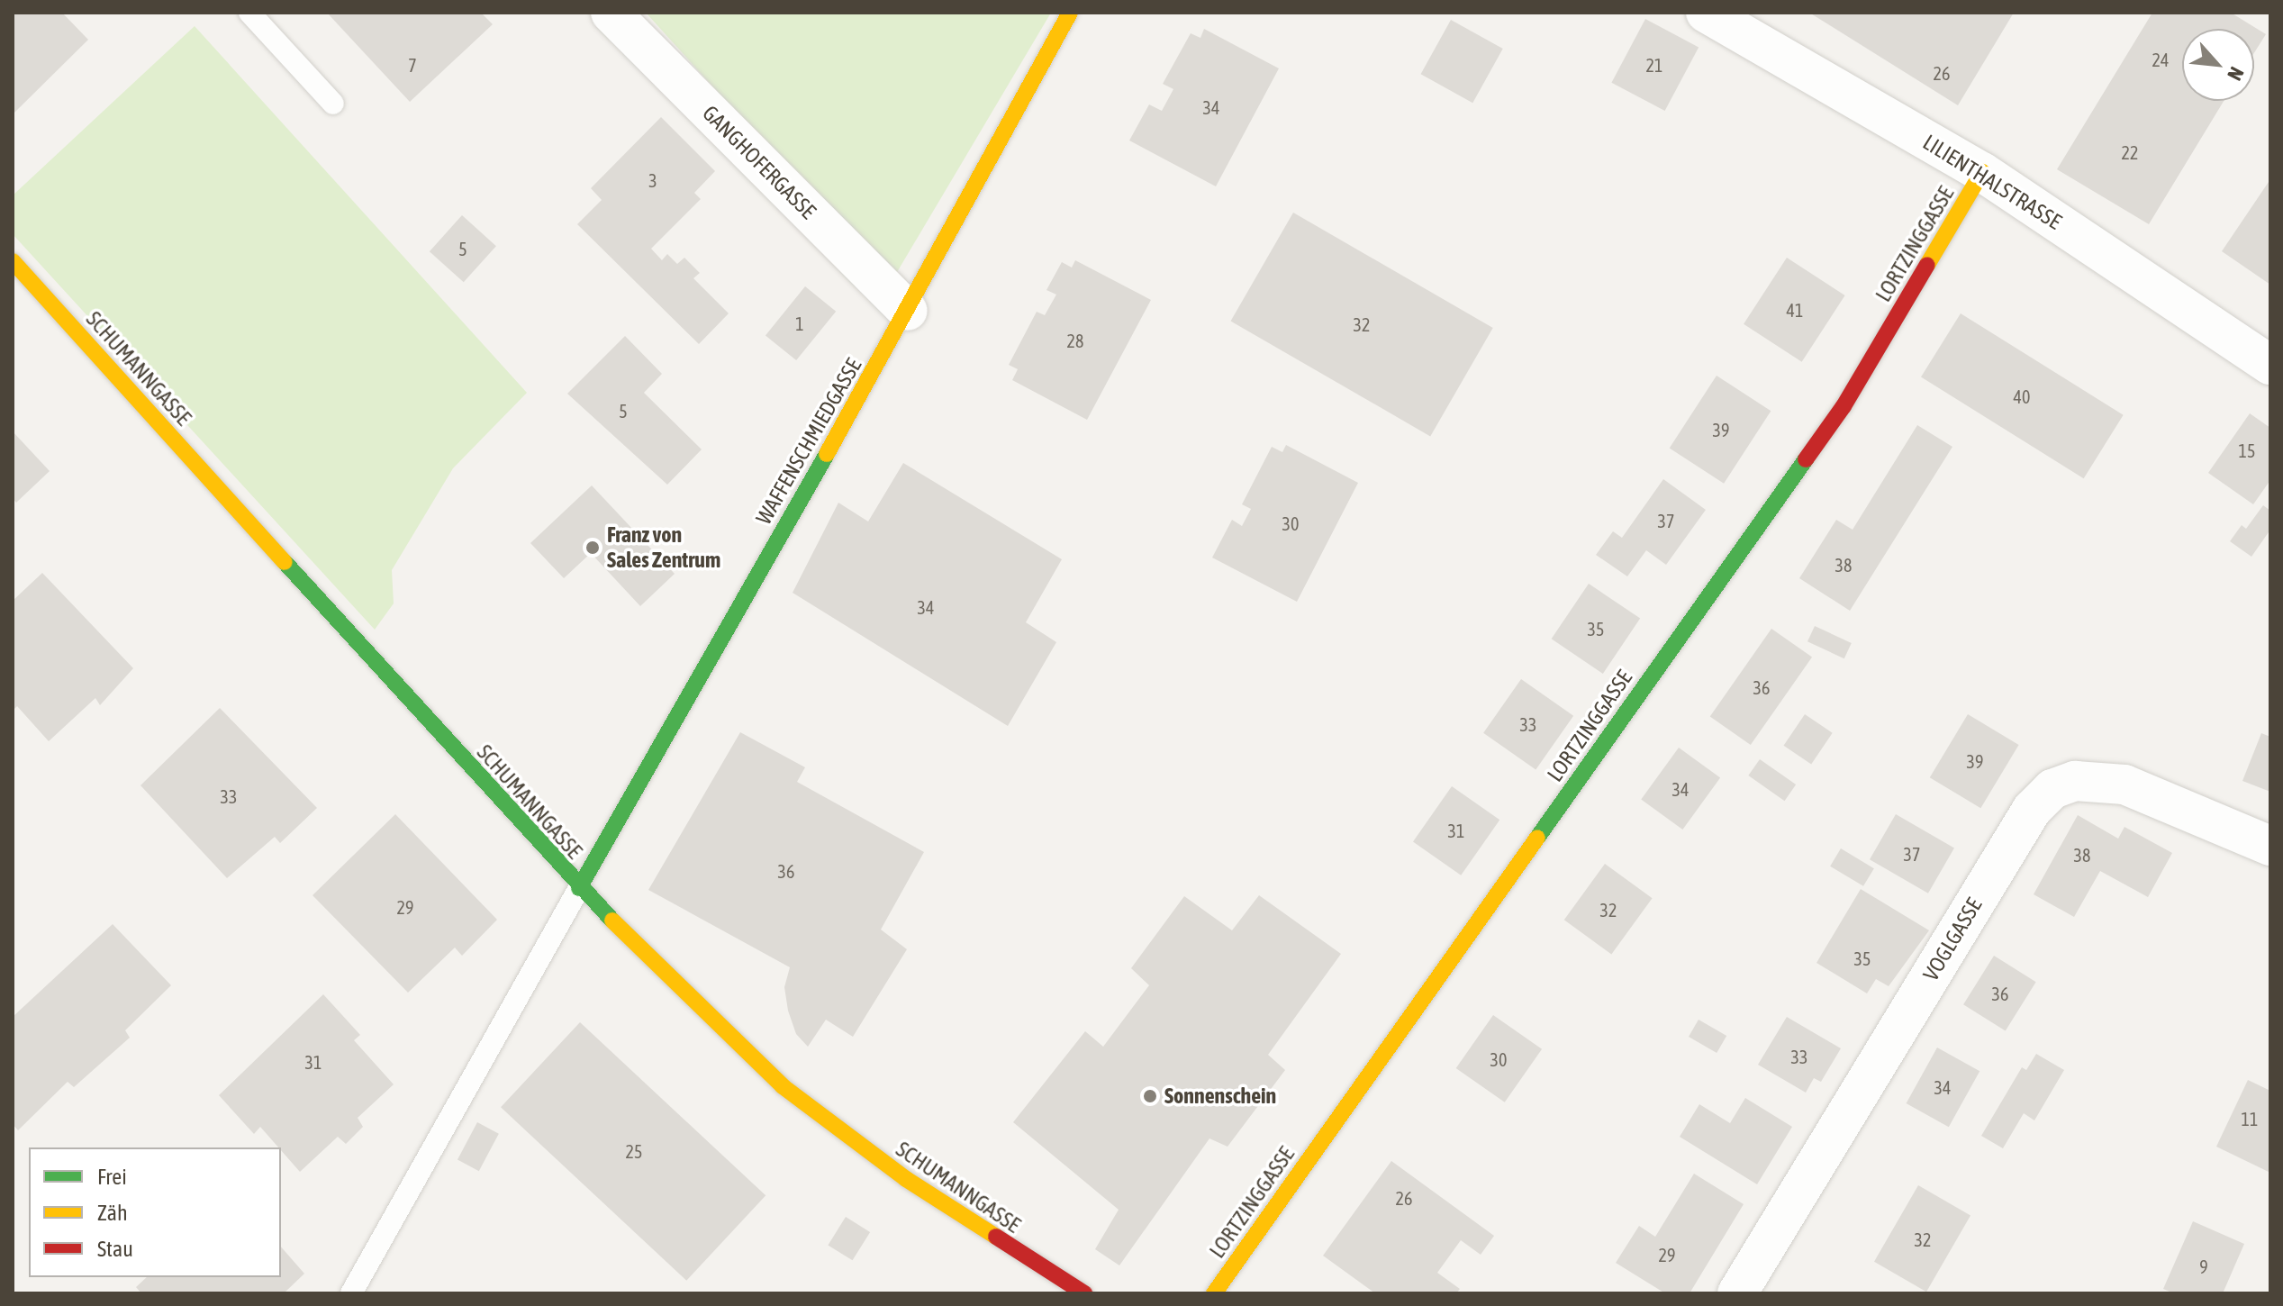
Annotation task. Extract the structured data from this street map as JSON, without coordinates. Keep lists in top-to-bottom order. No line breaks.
{"streets":{"street":["GANGHOFERGASSE","LILIENTHALSTRASSE","LORTZINGGASSE","SCHUMANNGASSE","WAFFENSCHMIEDGASSE","VOGLGASSE"]},"crossings":[["GANGHOFERGASSE","WAFFENSCHMIEDGASSE"],["LILIENTHALSTRASSE","LORTZINGGASSE"],["SCHUMANNGASSE","WAFFENSCHMIEDGASSE"]],"places":["Franz von Sales Zentrum","Sonnenschein"],"house_numbers":["24","7","21","26","34","22","3","5","41","1","32","28","40","5","39","15","37","30","38","34","35","36","33","39","34","33","31","37","38","36","29","32","35","36","33","30","31","34","11","25","26","32","29","9"],"legend":["Frei","Zäh","Stau"],"north":"bottom right"}
